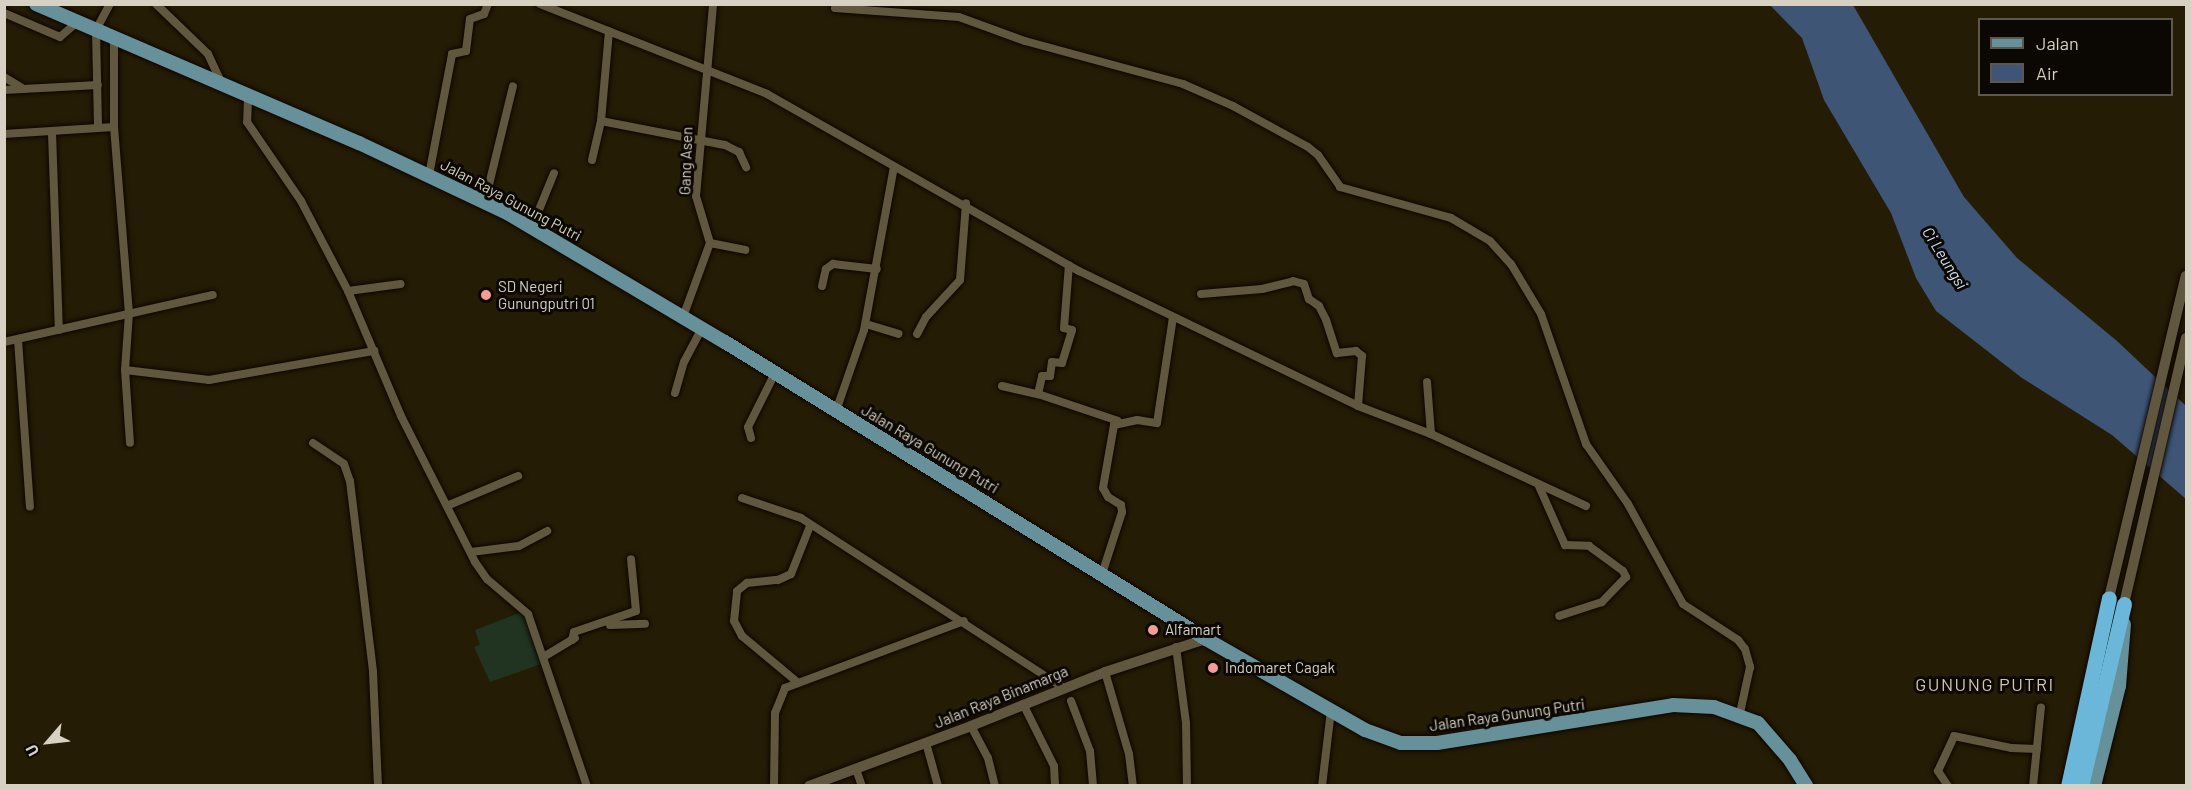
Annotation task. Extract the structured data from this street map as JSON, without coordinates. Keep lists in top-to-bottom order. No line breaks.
{"streets":{"main road":["Jalan Raya Gunung Putri"],"street":["Gang Asen","Jalan Raya Binamarga"]},"crossings":[["Jalan Raya Gunung Putri","Jalan Raya Binamarga"]],"districts":["GUNUNG PUTRI"],"water":["Ci Leungsi"],"places":["SD Negeri Gunungputri 01","Alfamart","Indomaret Cagak"],"legend":["Jalan","Air"],"north":"bottom left"}
